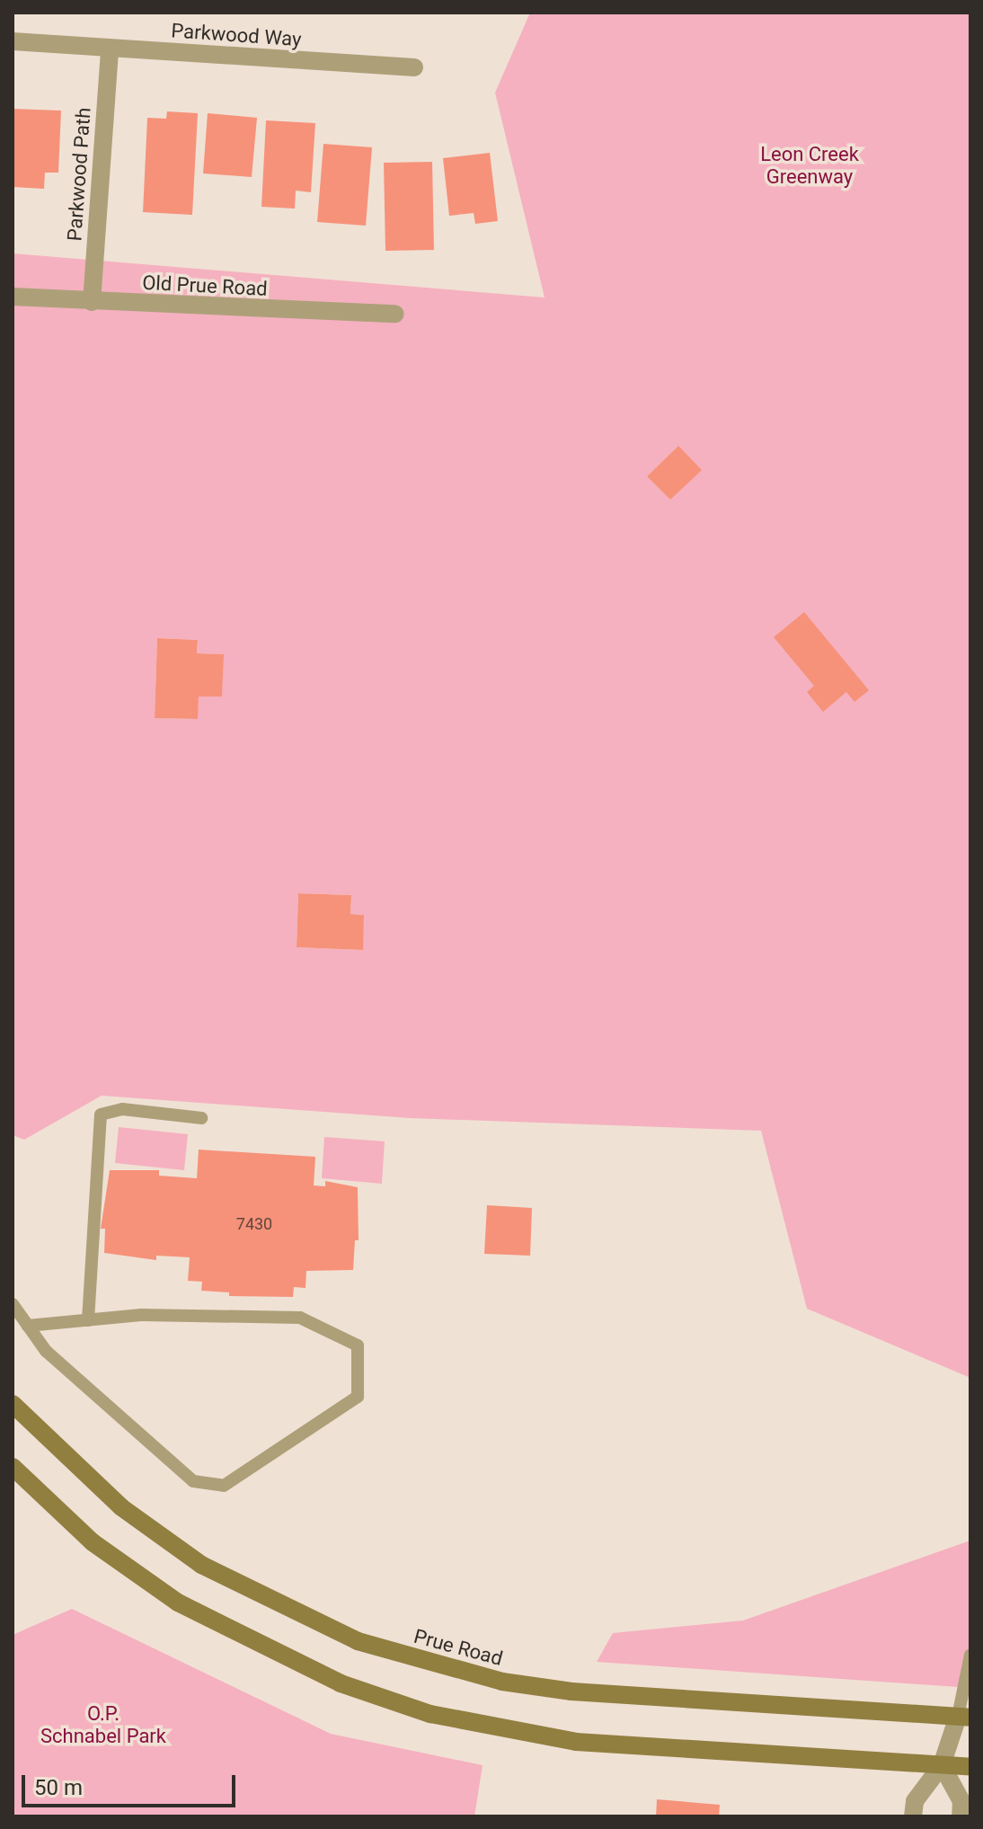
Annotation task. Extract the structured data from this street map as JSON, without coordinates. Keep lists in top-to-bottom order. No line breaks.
{"streets":{"main road":["Prue Road"],"street":["Parkwood Way","Parkwood Path","Old Prue Road"]},"crossings":[["Parkwood Way","Parkwood Path"],["Parkwood Path","Old Prue Road"]],"parks":["Leon Creek Greenway","O.P. Schnabel Park"],"house_numbers":["7430"],"scale_bar":"50 m"}
